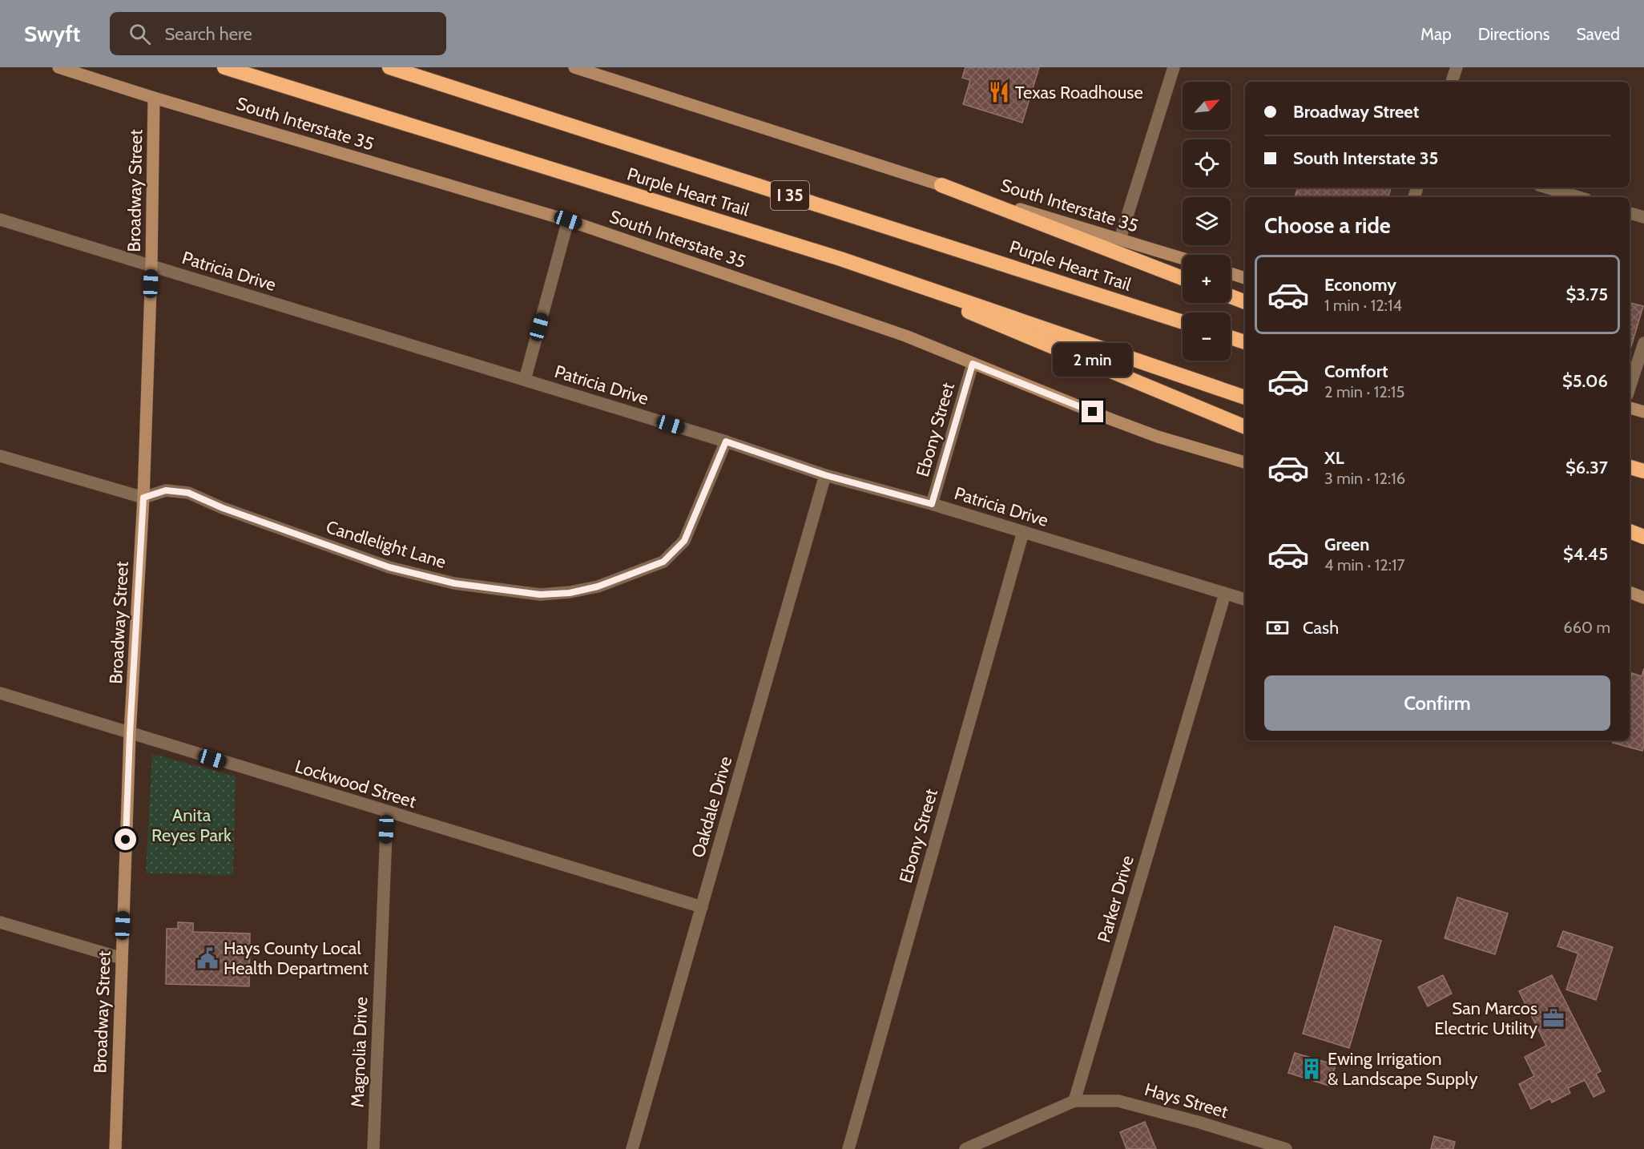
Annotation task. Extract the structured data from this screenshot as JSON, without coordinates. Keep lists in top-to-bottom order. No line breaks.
{"streets":{"highway":["Purple Heart Trail","I 35"],"main road":["South Interstate 35","Broadway Street"],"street":["Patricia Drive","Ebony Street","Candlelight Lane","Lockwood Street","Oakdale Drive","Parker Drive","Magnolia Drive","Hays Street"]},"crossings":[["South Interstate 35","Broadway Street"],["South Interstate 35","Ebony Street"],["Broadway Street","Patricia Drive"],["Broadway Street","Candlelight Lane"],["Broadway Street","Lockwood Street"],["Patricia Drive","Ebony Street"],["Patricia Drive","Candlelight Lane"],["Patricia Drive","Oakdale Drive"],["Patricia Drive","Parker Drive"],["Lockwood Street","Oakdale Drive"],["Lockwood Street","Magnolia Drive"],["Parker Drive","Hays Street"]],"parks":["Anita Reyes Park"],"places":{"restaurant":["Texas Roadhouse"],"public building":["Hays County Local Health Department"],"office":["San Marcos Electric Utility"],"building":["Ewing Irrigation & Landscape Supply"]},"north":"top right","page":{"header":"Swyft","search":"Search here","nav":["Map","Directions","Saved"],"map_buttons":["+","−"],"banner":["Broadway Street","South Interstate 35"],"heading":"Choose a ride","list":[{"name":"Economy","note":"1 min · 12:14","value":"$3.75"},{"name":"Comfort","note":"2 min · 12:15","value":"$5.06"},{"name":"XL","note":"3 min · 12:16","value":"$6.37"},{"name":"Green","note":"4 min · 12:17","value":"$4.45"}],"bubble":"2 min","pay":["Cash","660 m"],"buttons":"Confirm"}}
